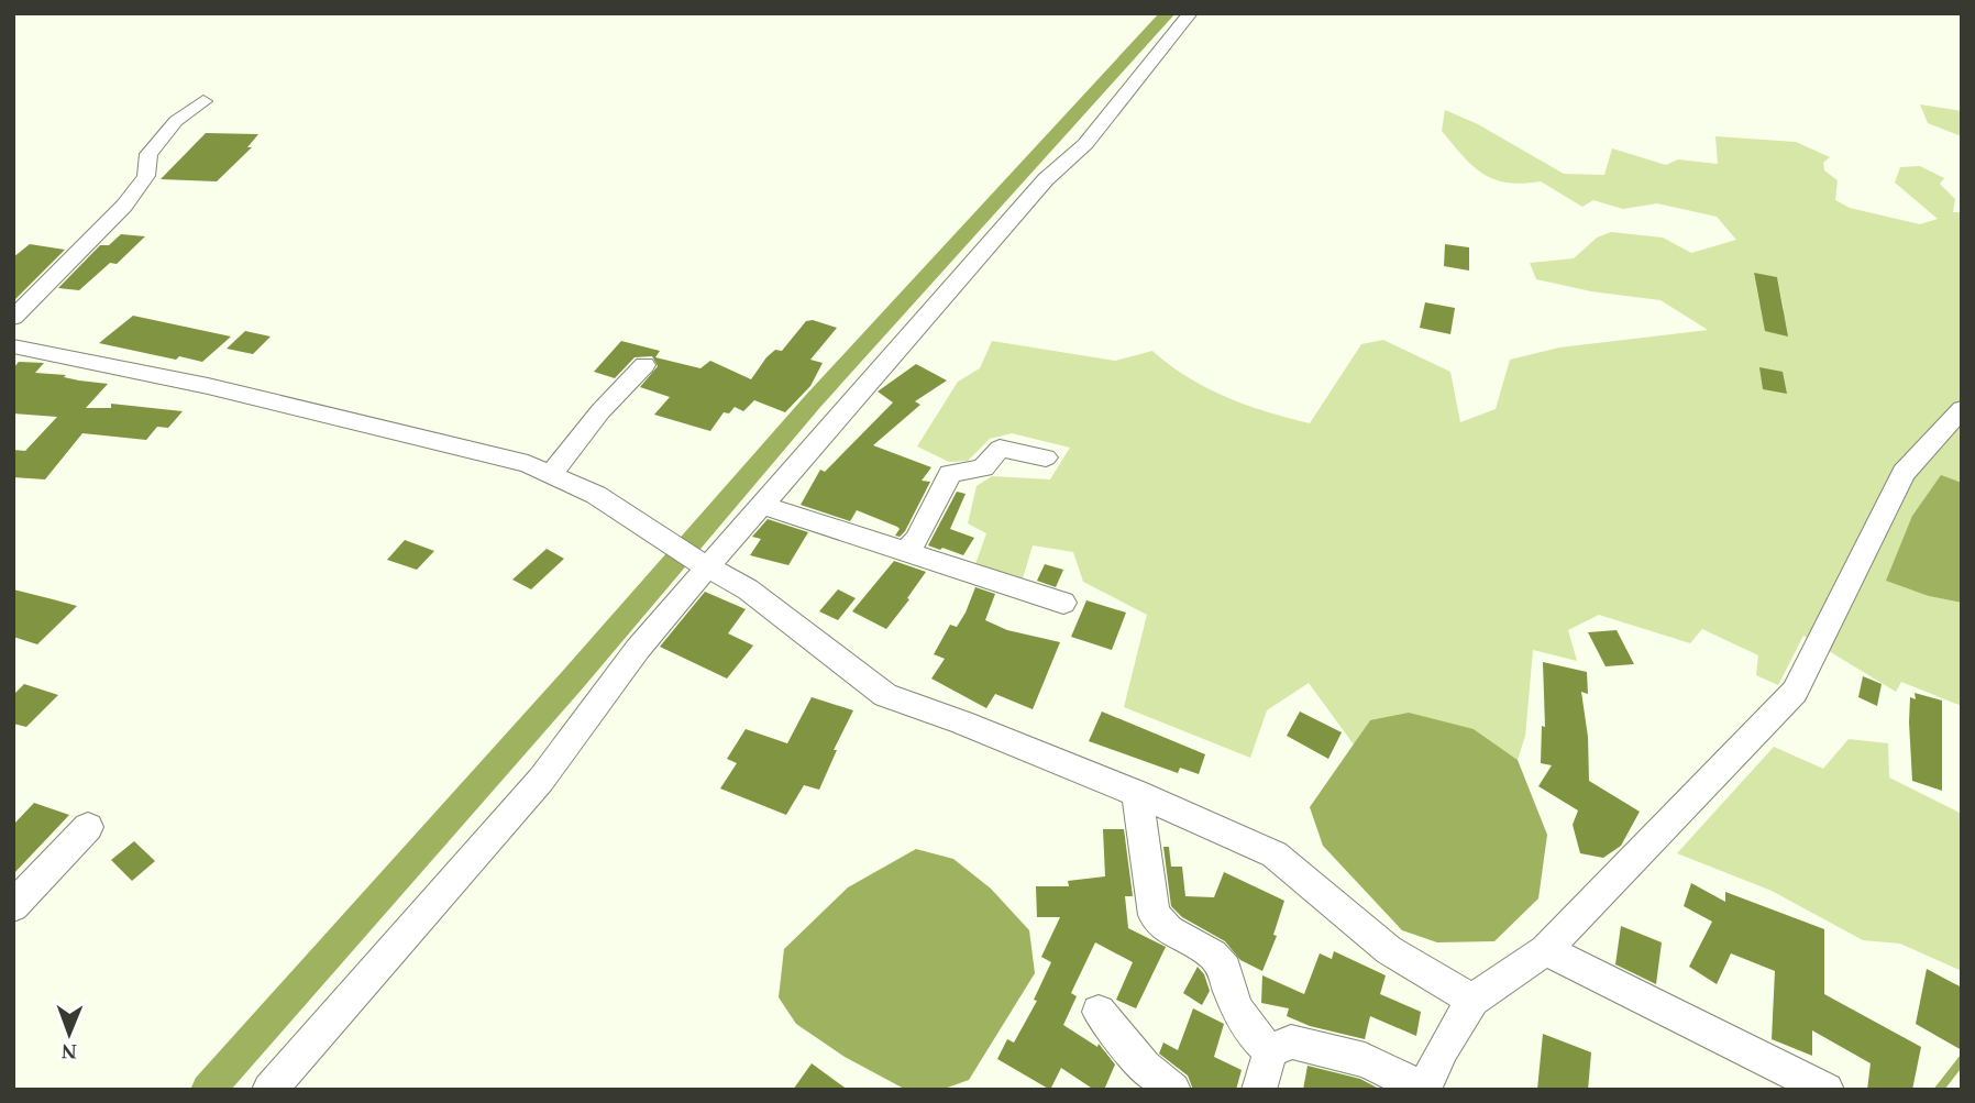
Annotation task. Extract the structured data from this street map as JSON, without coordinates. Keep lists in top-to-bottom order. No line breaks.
{"north":"bottom"}
